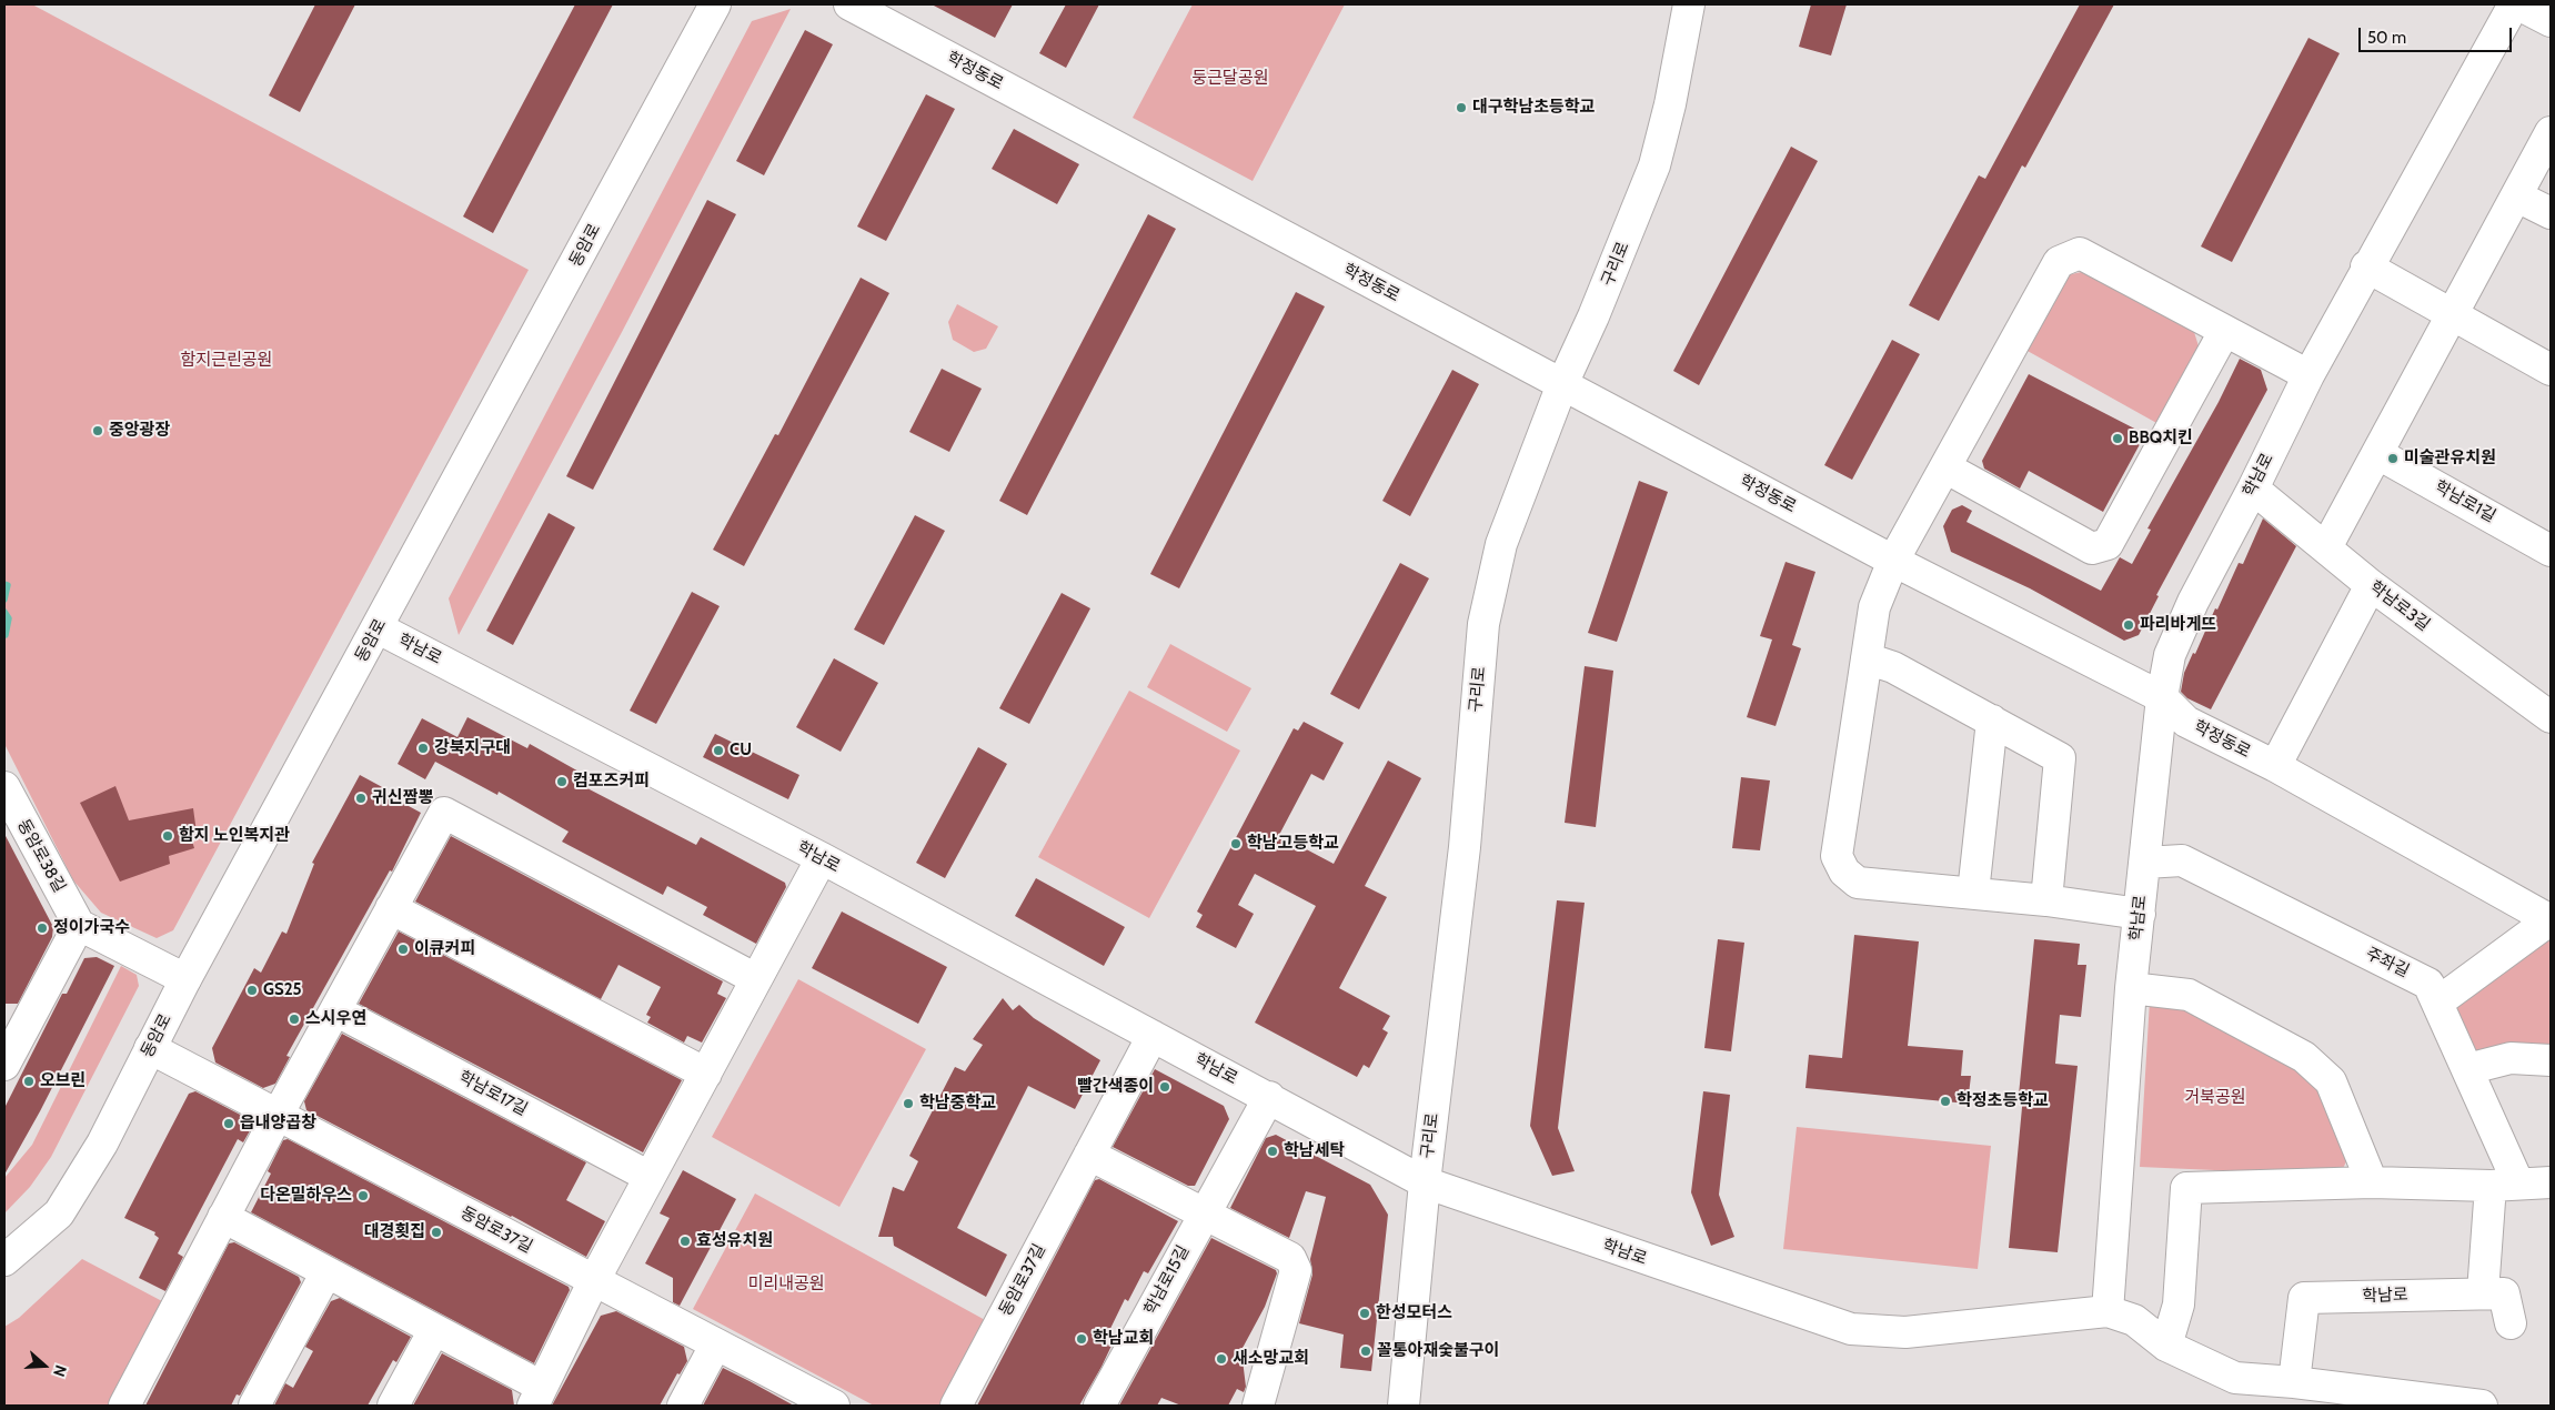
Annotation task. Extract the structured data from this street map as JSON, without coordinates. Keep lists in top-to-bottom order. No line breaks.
{"streets":{"street":["학정동로","동암로","구리로","학남로","학남로1길","학남로3길","동암로38길","주좌길","학남로17길","동암로37길","학남로15길"]},"crossings":[["학정동로","구리로"],["학정동로","학남로"],["동암로","학남로"],["동암로","동암로37길"],["구리로","학남로"],["학남로","학남로3길"],["학남로","주좌길"],["학남로","동암로37길"],["학남로","학남로15길"]],"parks":["둥근달공원","함지근린공원","거북공원","미리내공원"],"places":["대구학남초등학교","중앙광장","BBQ치킨","미술관유치원","파리바게뜨","강북지구대","CU","컴포즈커피","귀신짬뽕","함지 노인복지관","학남고등학교","정이가국수","이큐커피","GS25","스시우연","오브린","빨간색종이","학정초등학교","학남중학교","읍내양곱창","학남세탁","다온밀하우스","대경횟집","효성유치원","한성모터스","학남교회","꼴통아재숯불구이","새소망교회"],"scale_bar":"50 m","north":"right"}
